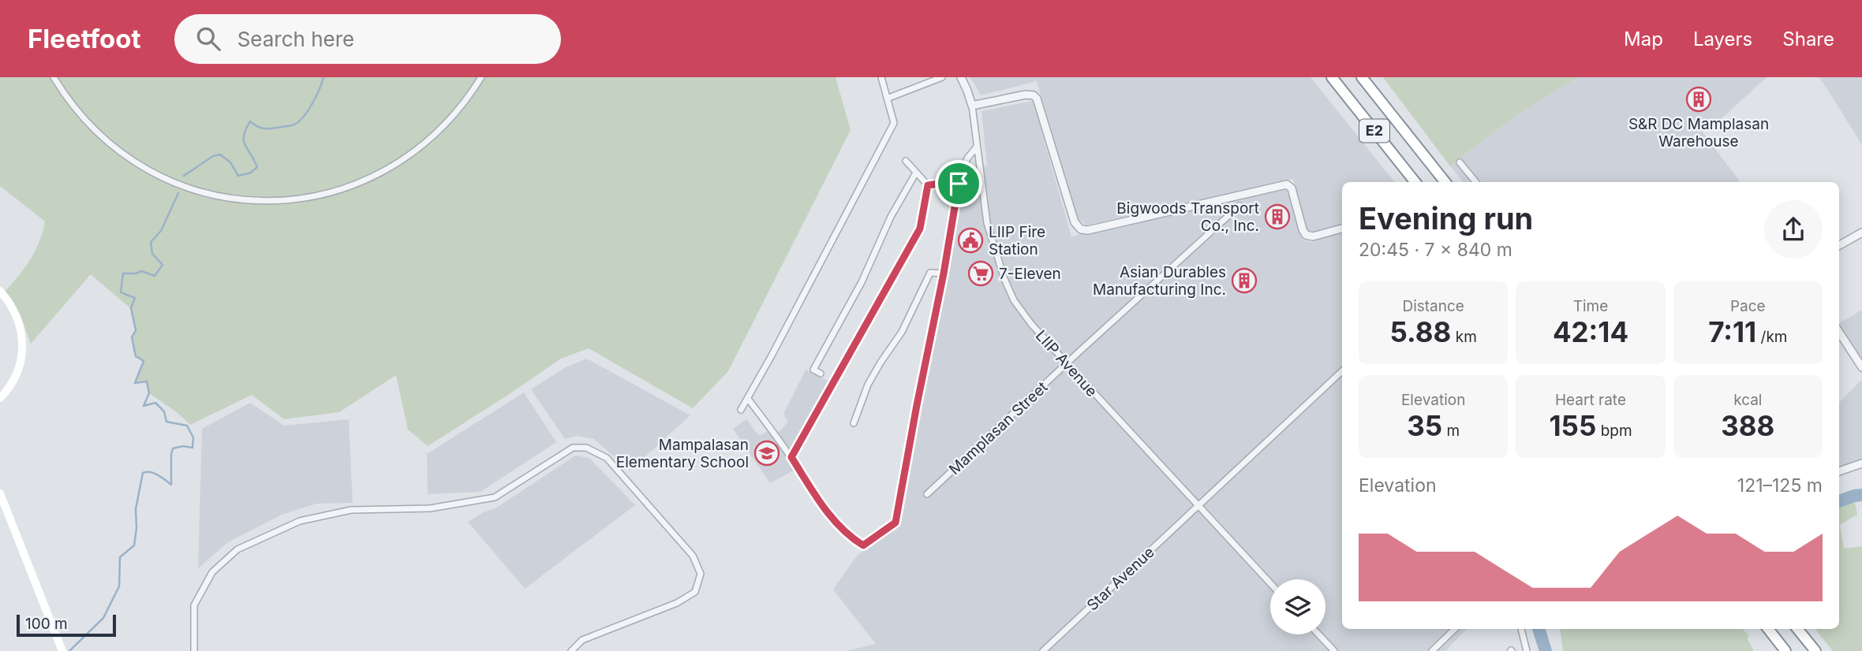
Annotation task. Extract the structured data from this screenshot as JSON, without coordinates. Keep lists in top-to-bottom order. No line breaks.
{"streets":{"highway":["E2"],"street":["LIIP Avenue","Mamplasan Street","Star Avenue"]},"crossings":[["LIIP Avenue","Mamplasan Street"],["LIIP Avenue","Star Avenue"]],"places":{"building":["S&R DC Mamplasan Warehouse","Bigwoods Transport Co., Inc.","Asian Durables Manufacturing Inc."],"public building":["LIIP Fire Station"],"supermarket":["7-Eleven"],"school or university":["Mampalasan Elementary School"]},"scale_bar":"100 m","page":{"header":"Fleetfoot","search":"Search here","nav":["Map","Layers","Share"],"heading":["Evening run","20:45 · 7 × 840 m"],"stats":[["Distance","5.88 km"],["Time","42:14"],["Pace","7:11 /km"],["Elevation","35 m"],["Heart rate","155 bpm"],["kcal","388"]],"chart":["Elevation","121–125 m"],"scale":"100 m"}}
